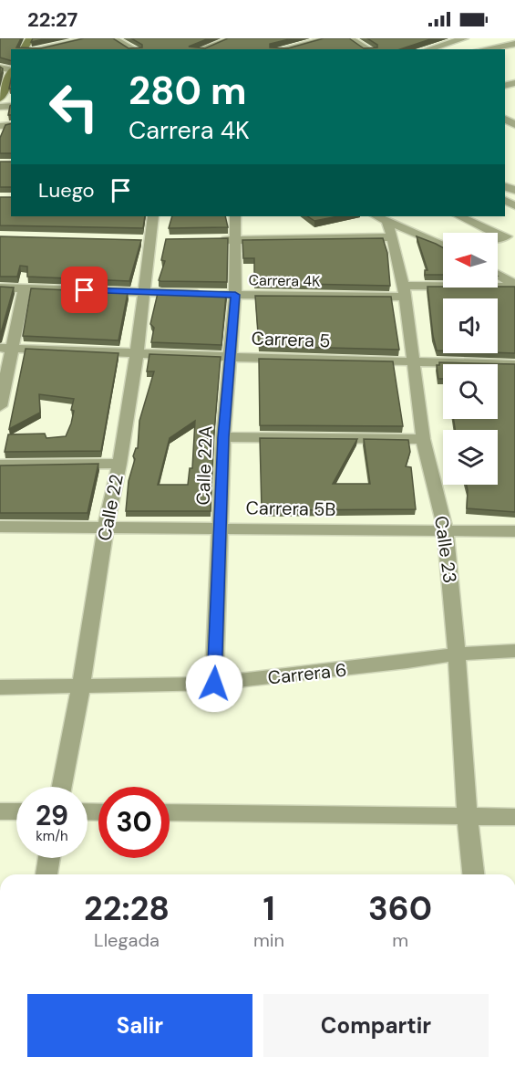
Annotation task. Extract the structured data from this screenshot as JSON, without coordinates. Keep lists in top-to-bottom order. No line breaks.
{"streets":{"street":["Carrera 4K","Carrera 5","Calle 22A","Calle 22","Carrera 5B","Calle 23","Carrera 6"]},"crossings":[["Carrera 4K","Calle 22A"],["Carrera 4K","Calle 22"],["Carrera 4K","Calle 23"],["Carrera 5","Calle 22A"],["Carrera 5","Calle 22"],["Carrera 5","Calle 23"],["Calle 22A","Carrera 5B"],["Calle 22A","Carrera 6"],["Calle 22","Carrera 5B"],["Calle 22","Carrera 6"],["Carrera 5B","Calle 23"],["Calle 23","Carrera 6"]],"north":"left","page":{"status":"22:27","turn":["280 m","Carrera 4K"],"then":"Luego","speed":"29 km/h","limit":"30","eta":["22:28","Llegada","1","min","360","m"],"buttons":["Salir","Compartir"]}}
